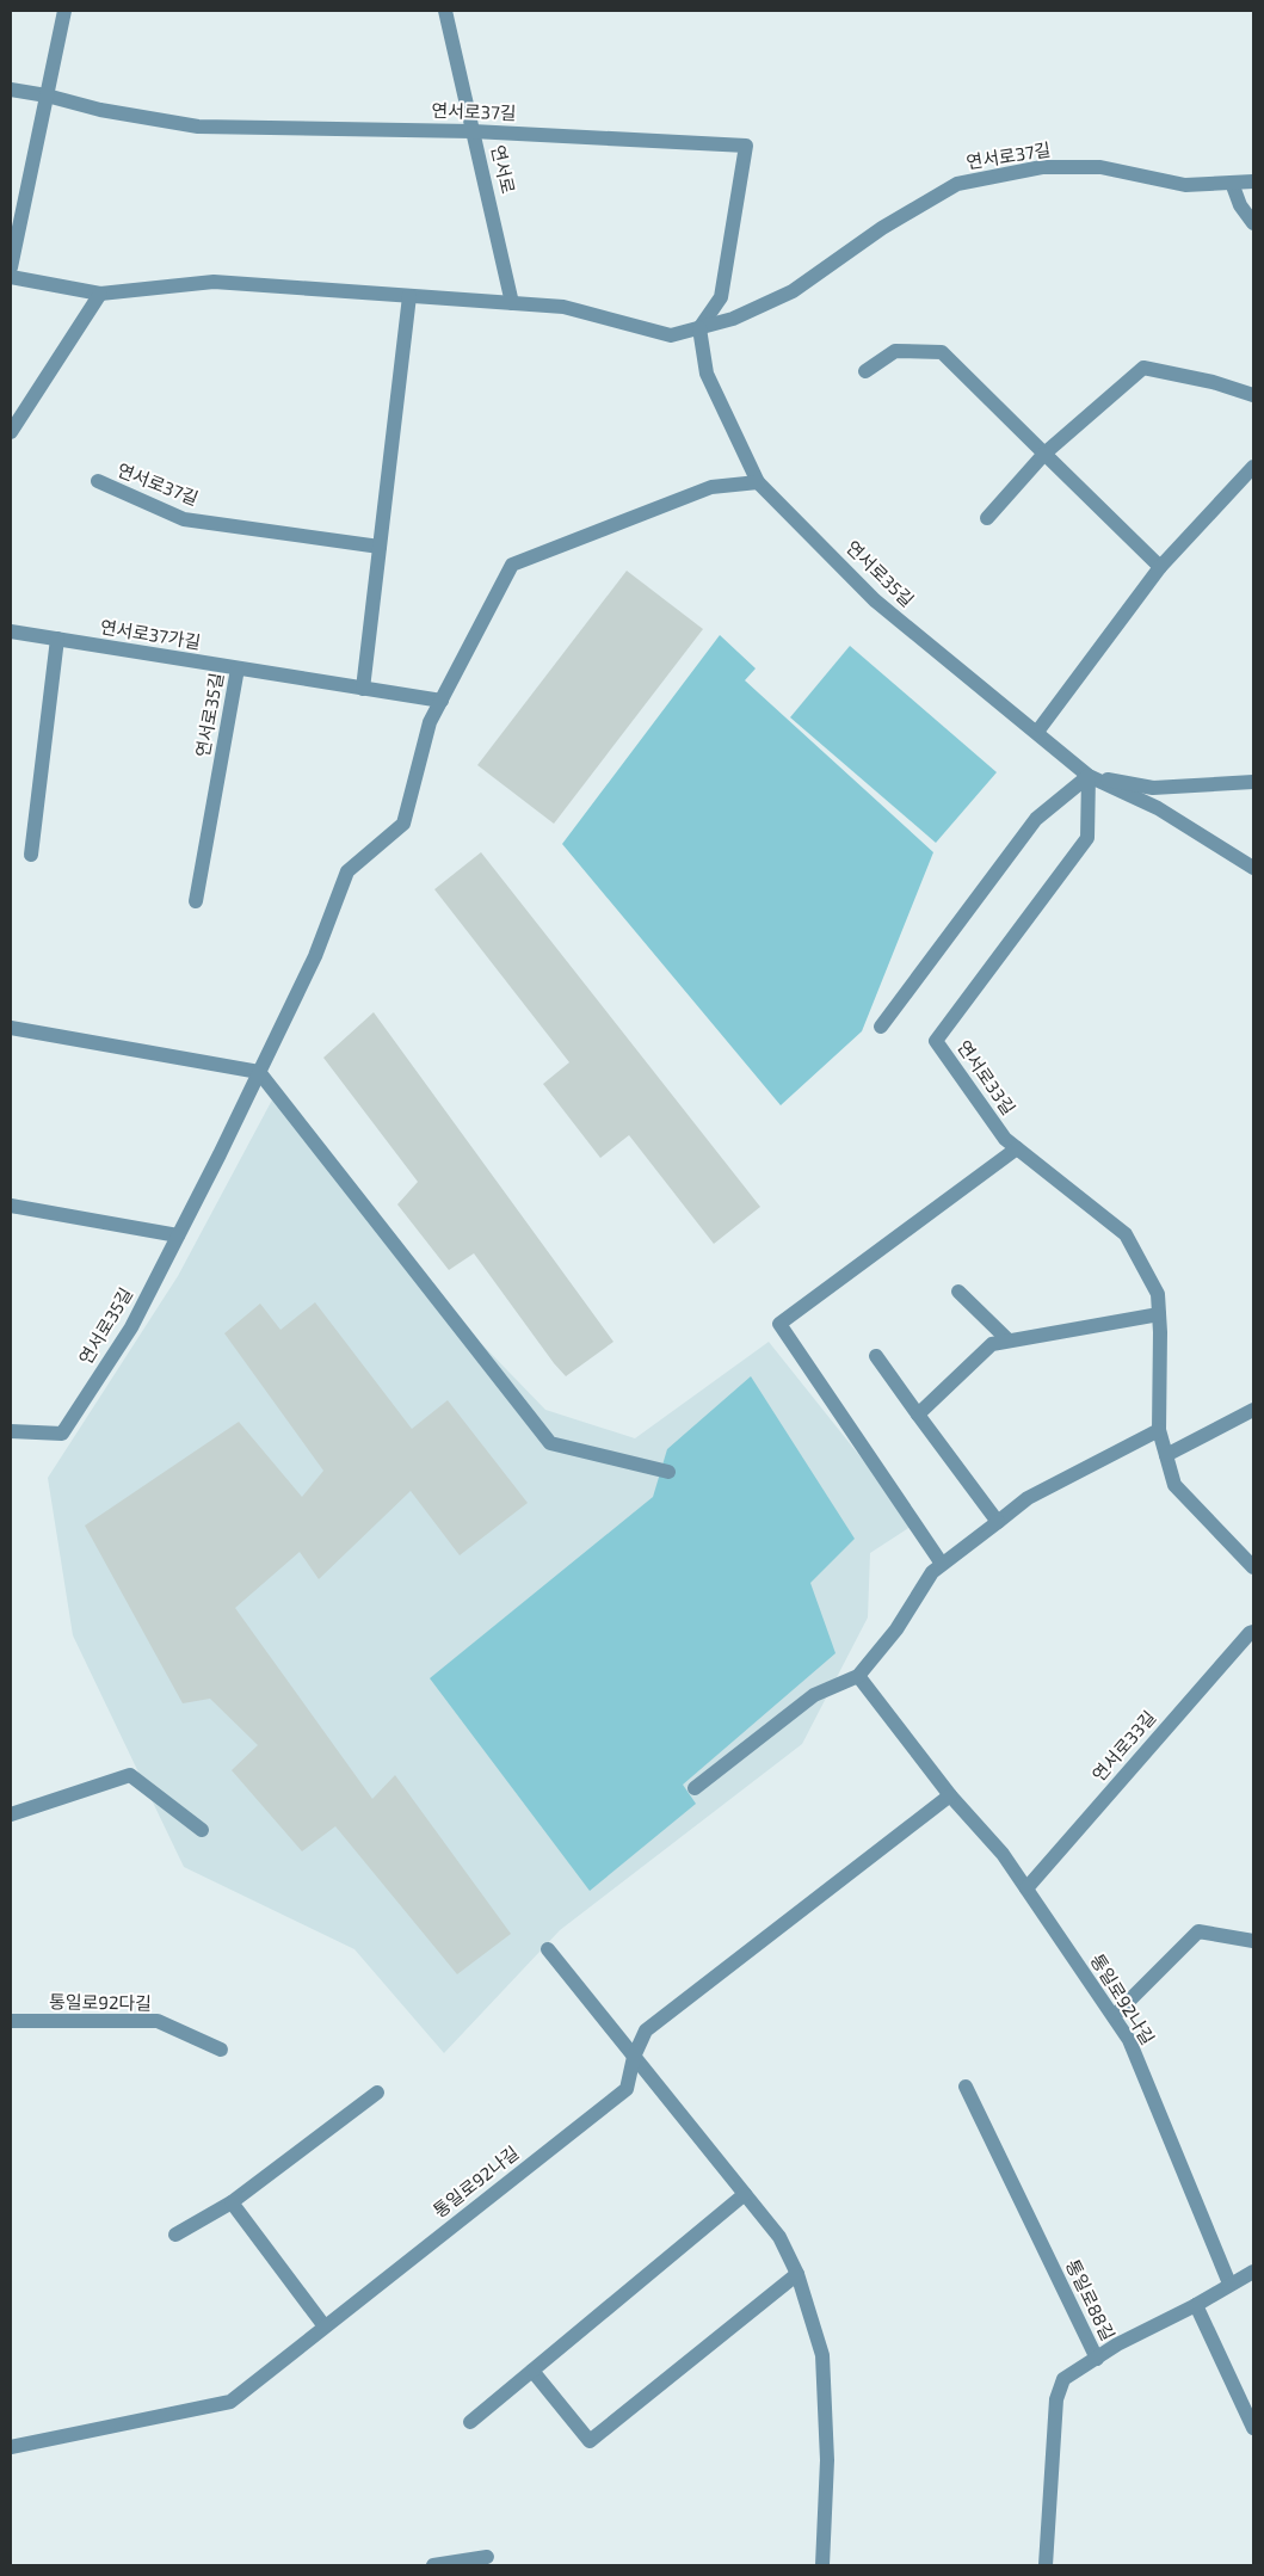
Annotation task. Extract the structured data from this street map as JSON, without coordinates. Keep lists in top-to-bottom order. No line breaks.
{"streets":{"street":["연서로37길","연서로","연서로35길","연서로37가길","연서로33길","통일로92나길","통일로92다길","통일로88길"]},"crossings":[["연서로37길","연서로"],["연서로35길","연서로37가길"],["연서로33길","통일로92나길"]]}
